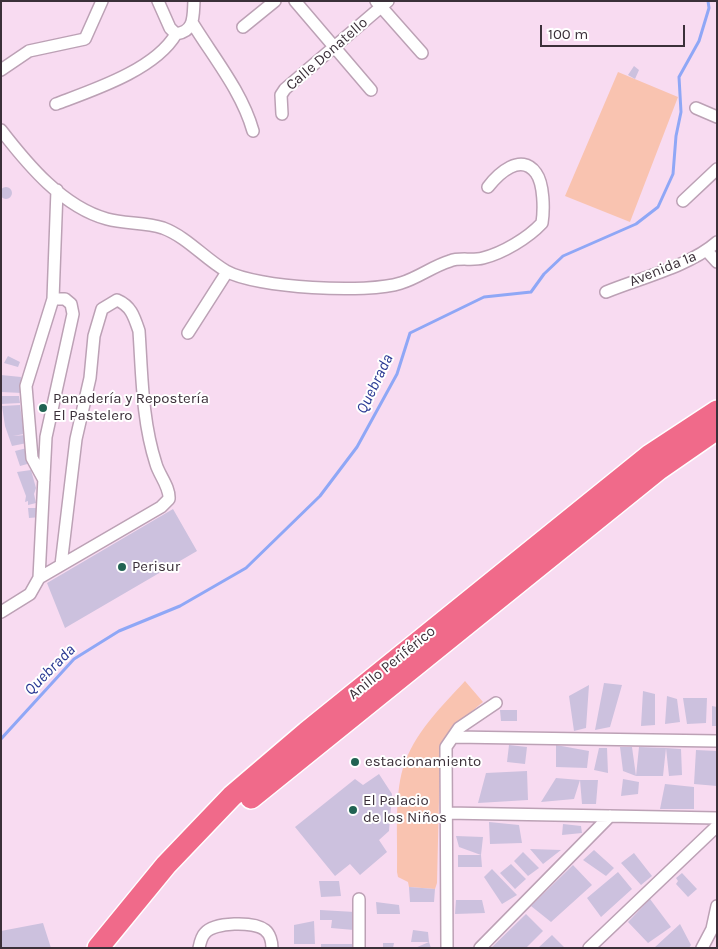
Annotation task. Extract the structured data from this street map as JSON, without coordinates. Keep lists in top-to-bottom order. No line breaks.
{"streets":{"highway":["Anillo Periférico"],"street":["Calle Donatello","Avenida 1a"]},"water":["Quebrada"],"places":["Panadería y Repostería El Pastelero","Perisur","estacionamiento","El Palacio de los Niños"],"scale_bar":"100 m"}
